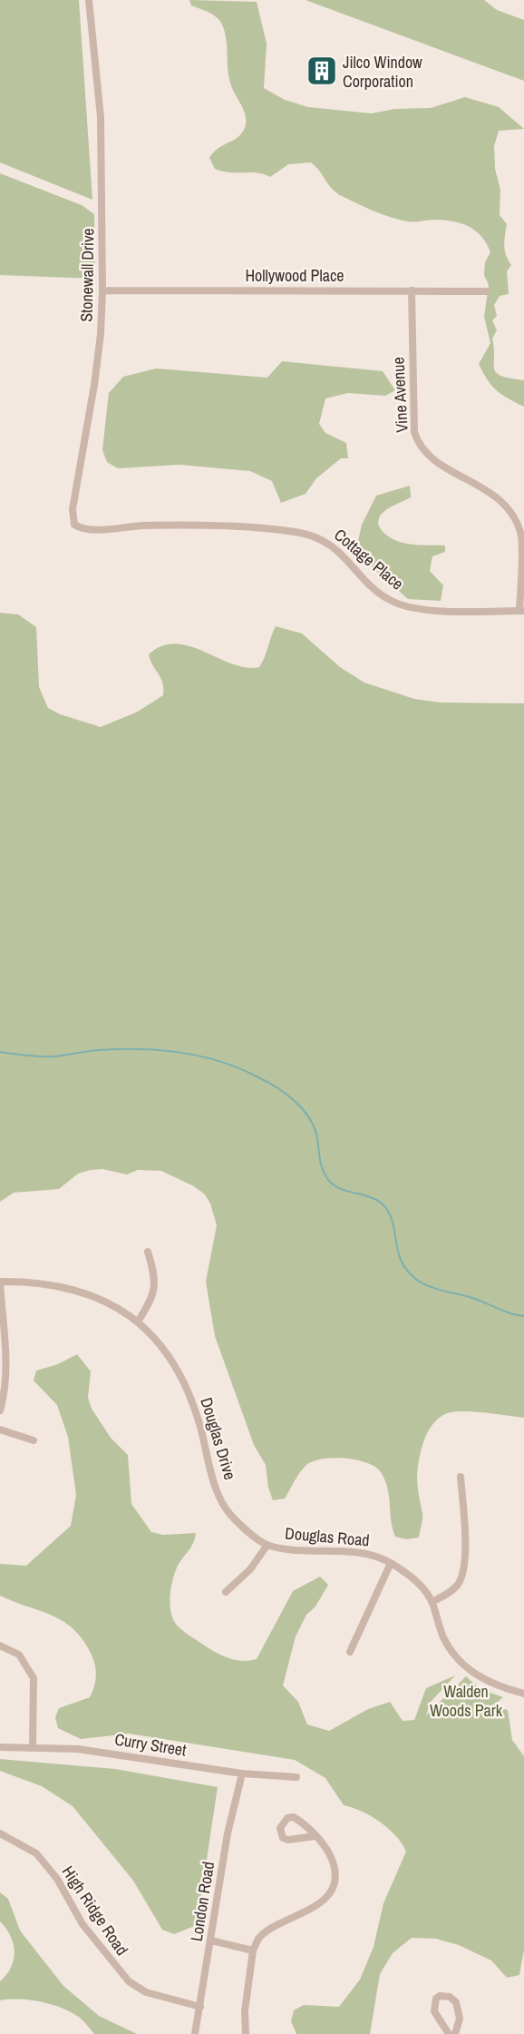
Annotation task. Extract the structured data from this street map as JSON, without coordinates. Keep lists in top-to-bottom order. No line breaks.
{"streets":{"street":["Stonewall Drive","Hollywood Place","Vine Avenue","Cottage Place","Douglas Drive","Douglas Road","Curry Street","London Road","High Ridge Road"]},"crossings":[["Stonewall Drive","Hollywood Place"],["Stonewall Drive","Cottage Place"],["Hollywood Place","Vine Avenue"],["Vine Avenue","Cottage Place"],["Douglas Drive","Douglas Road"],["Curry Street","London Road"],["London Road","High Ridge Road"]],"parks":["Walden Woods Park"],"places":{"building":["Jilco Window Corporation"]}}
